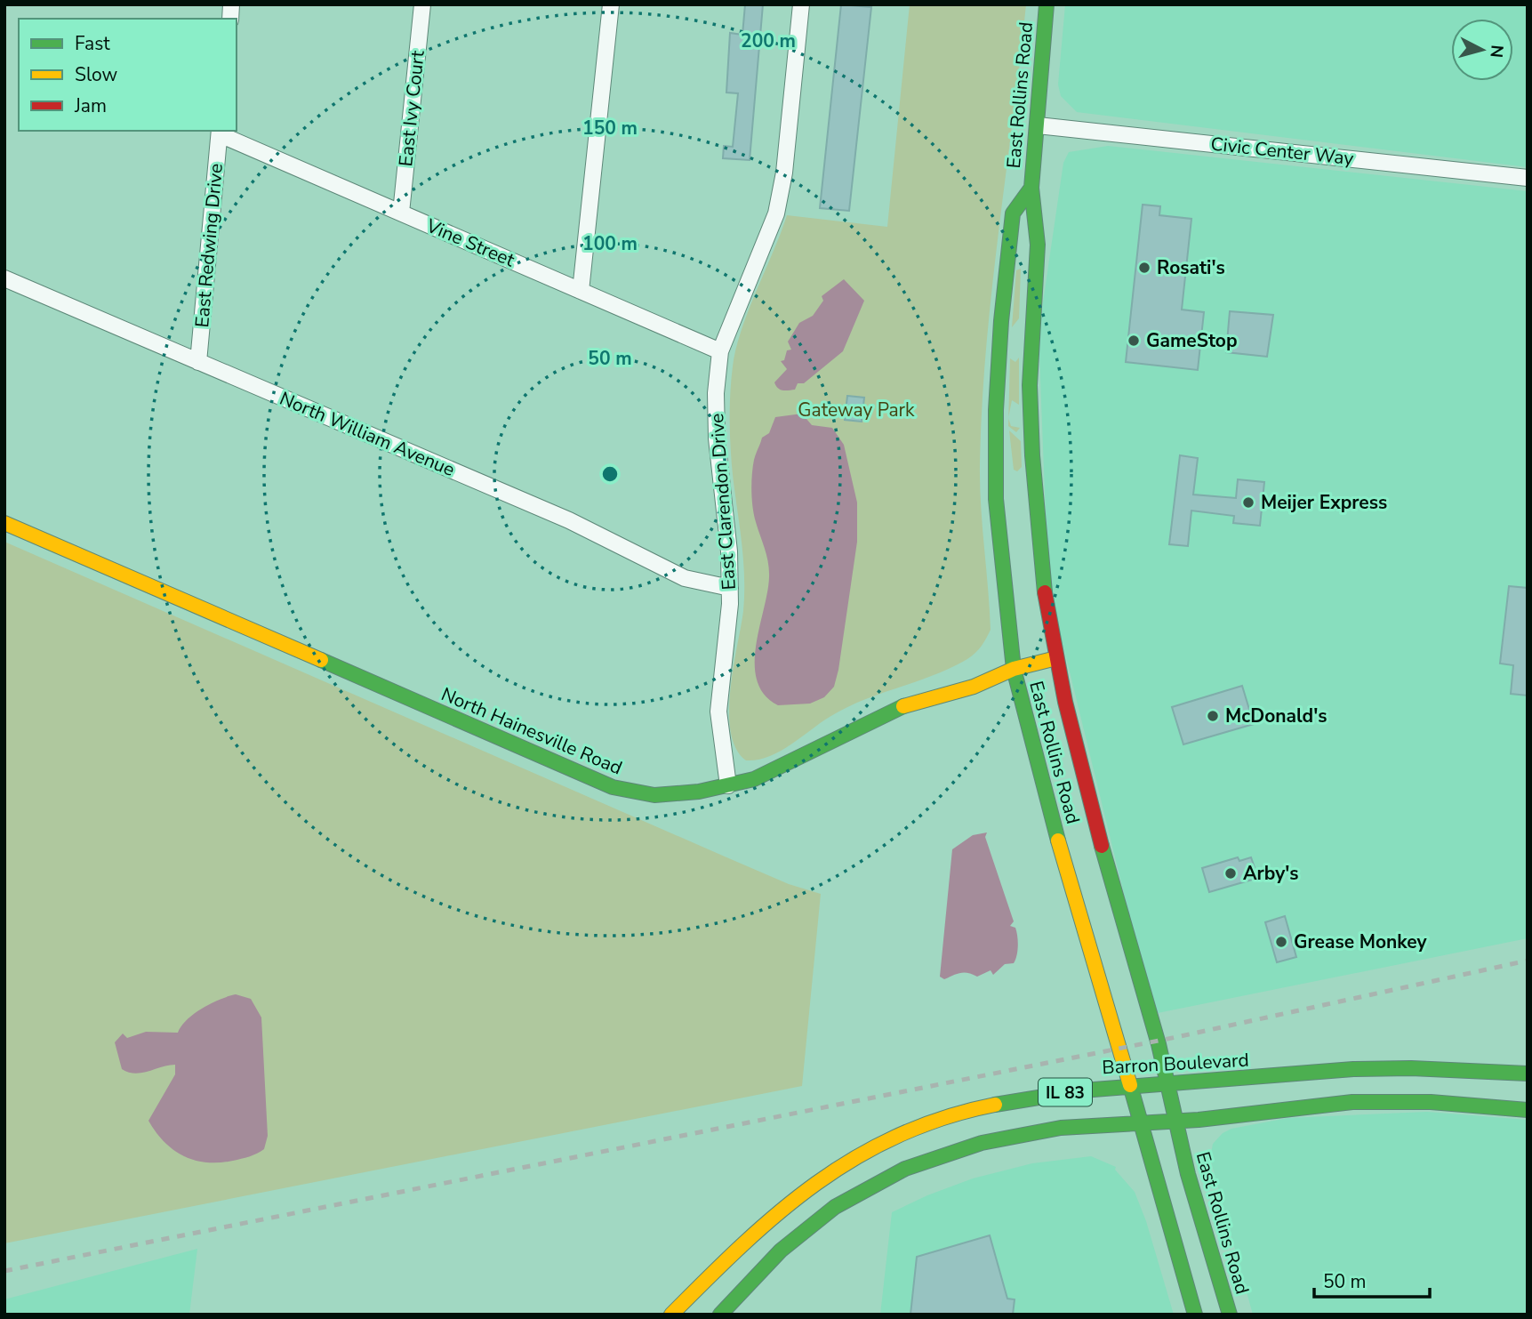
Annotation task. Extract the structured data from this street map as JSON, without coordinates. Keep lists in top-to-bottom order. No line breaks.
{"streets":{"main road":["East Rollins Road","North Hainesville Road","Barron Boulevard","IL 83"],"street":["East Ivy Court","Civic Center Way","Vine Street","East Redwing Drive","North William Avenue","East Clarendon Drive"]},"crossings":[["East Rollins Road","Civic Center Way"],["East Rollins Road","North Hainesville Road"],["East Rollins Road","Barron Boulevard"],["East Ivy Court","Vine Street"],["Vine Street","East Redwing Drive"],["Vine Street","East Clarendon Drive"],["East Redwing Drive","North William Avenue"],["North William Avenue","East Clarendon Drive"],["East Clarendon Drive","North Hainesville Road"]],"parks":["Gateway Park"],"places":["Rosati's","GameStop","Meijer Express","McDonald's","Arby's","Grease Monkey"],"legend":["Fast","Slow","Jam"],"scale_bar":"50 m","north":"right","rings":["200 m","150 m","100 m","50 m"]}
